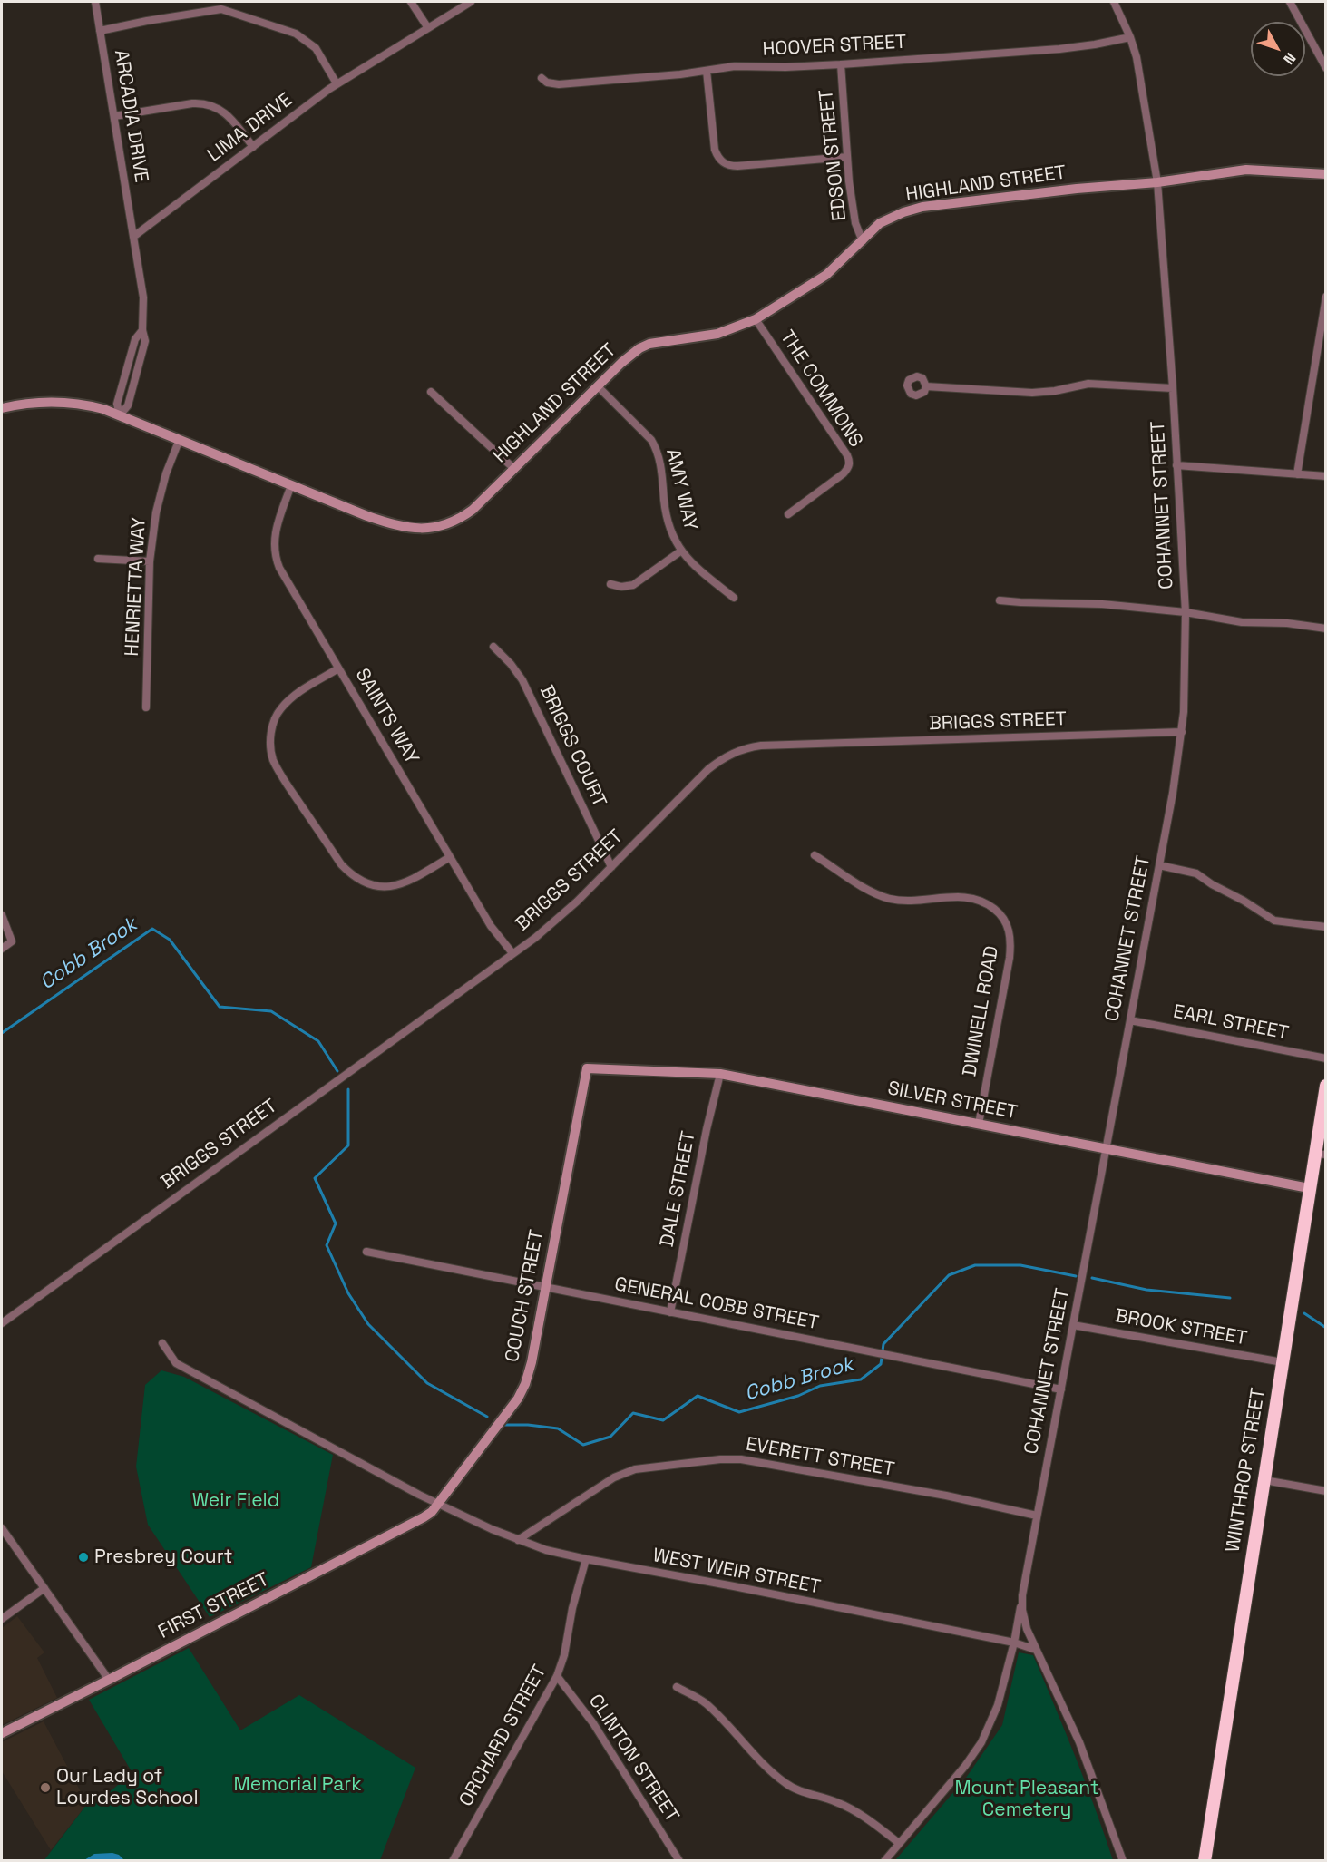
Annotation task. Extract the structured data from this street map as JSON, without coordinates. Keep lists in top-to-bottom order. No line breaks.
{"streets":{"highway":["WINTHROP STREET"],"street":["HOOVER STREET","ARCADIA DRIVE","LIMA DRIVE","EDSON STREET","HIGHLAND STREET","THE COMMONS","AMY WAY","COHANNET STREET","HENRIETTA WAY","SAINTS WAY","BRIGGS STREET","BRIGGS COURT","DWINELL ROAD","EARL STREET","SILVER STREET","DALE STREET","COUCH STREET","GENERAL COBB STREET","BROOK STREET","EVERETT STREET","WEST WEIR STREET","FIRST STREET","ORCHARD STREET","CLINTON STREET"]},"crossings":[["HOOVER STREET","EDSON STREET"],["HOOVER STREET","COHANNET STREET"],["ARCADIA DRIVE","LIMA DRIVE"],["EDSON STREET","HIGHLAND STREET"],["HIGHLAND STREET","THE COMMONS"],["HIGHLAND STREET","AMY WAY"],["HIGHLAND STREET","COHANNET STREET"],["HIGHLAND STREET","HENRIETTA WAY"],["HIGHLAND STREET","SAINTS WAY"],["COHANNET STREET","BRIGGS STREET"],["COHANNET STREET","EARL STREET"],["COHANNET STREET","SILVER STREET"],["COHANNET STREET","GENERAL COBB STREET"],["COHANNET STREET","BROOK STREET"],["COHANNET STREET","EVERETT STREET"],["COHANNET STREET","WEST WEIR STREET"],["SAINTS WAY","BRIGGS STREET"],["BRIGGS STREET","BRIGGS COURT"],["DWINELL ROAD","SILVER STREET"],["SILVER STREET","DALE STREET"],["SILVER STREET","COUCH STREET"],["SILVER STREET","WINTHROP STREET"],["DALE STREET","GENERAL COBB STREET"],["COUCH STREET","GENERAL COBB STREET"],["COUCH STREET","WEST WEIR STREET"],["COUCH STREET","FIRST STREET"],["BROOK STREET","WINTHROP STREET"],["EVERETT STREET","WEST WEIR STREET"],["WEST WEIR STREET","FIRST STREET"],["WEST WEIR STREET","ORCHARD STREET"],["ORCHARD STREET","CLINTON STREET"]],"water":["Cobb Brook"],"parks":["Weir Field","Memorial Park","Mount Pleasant Cemetery"],"places":["Presbrey Court","Our Lady of Lourdes School"],"north":"bottom right"}
